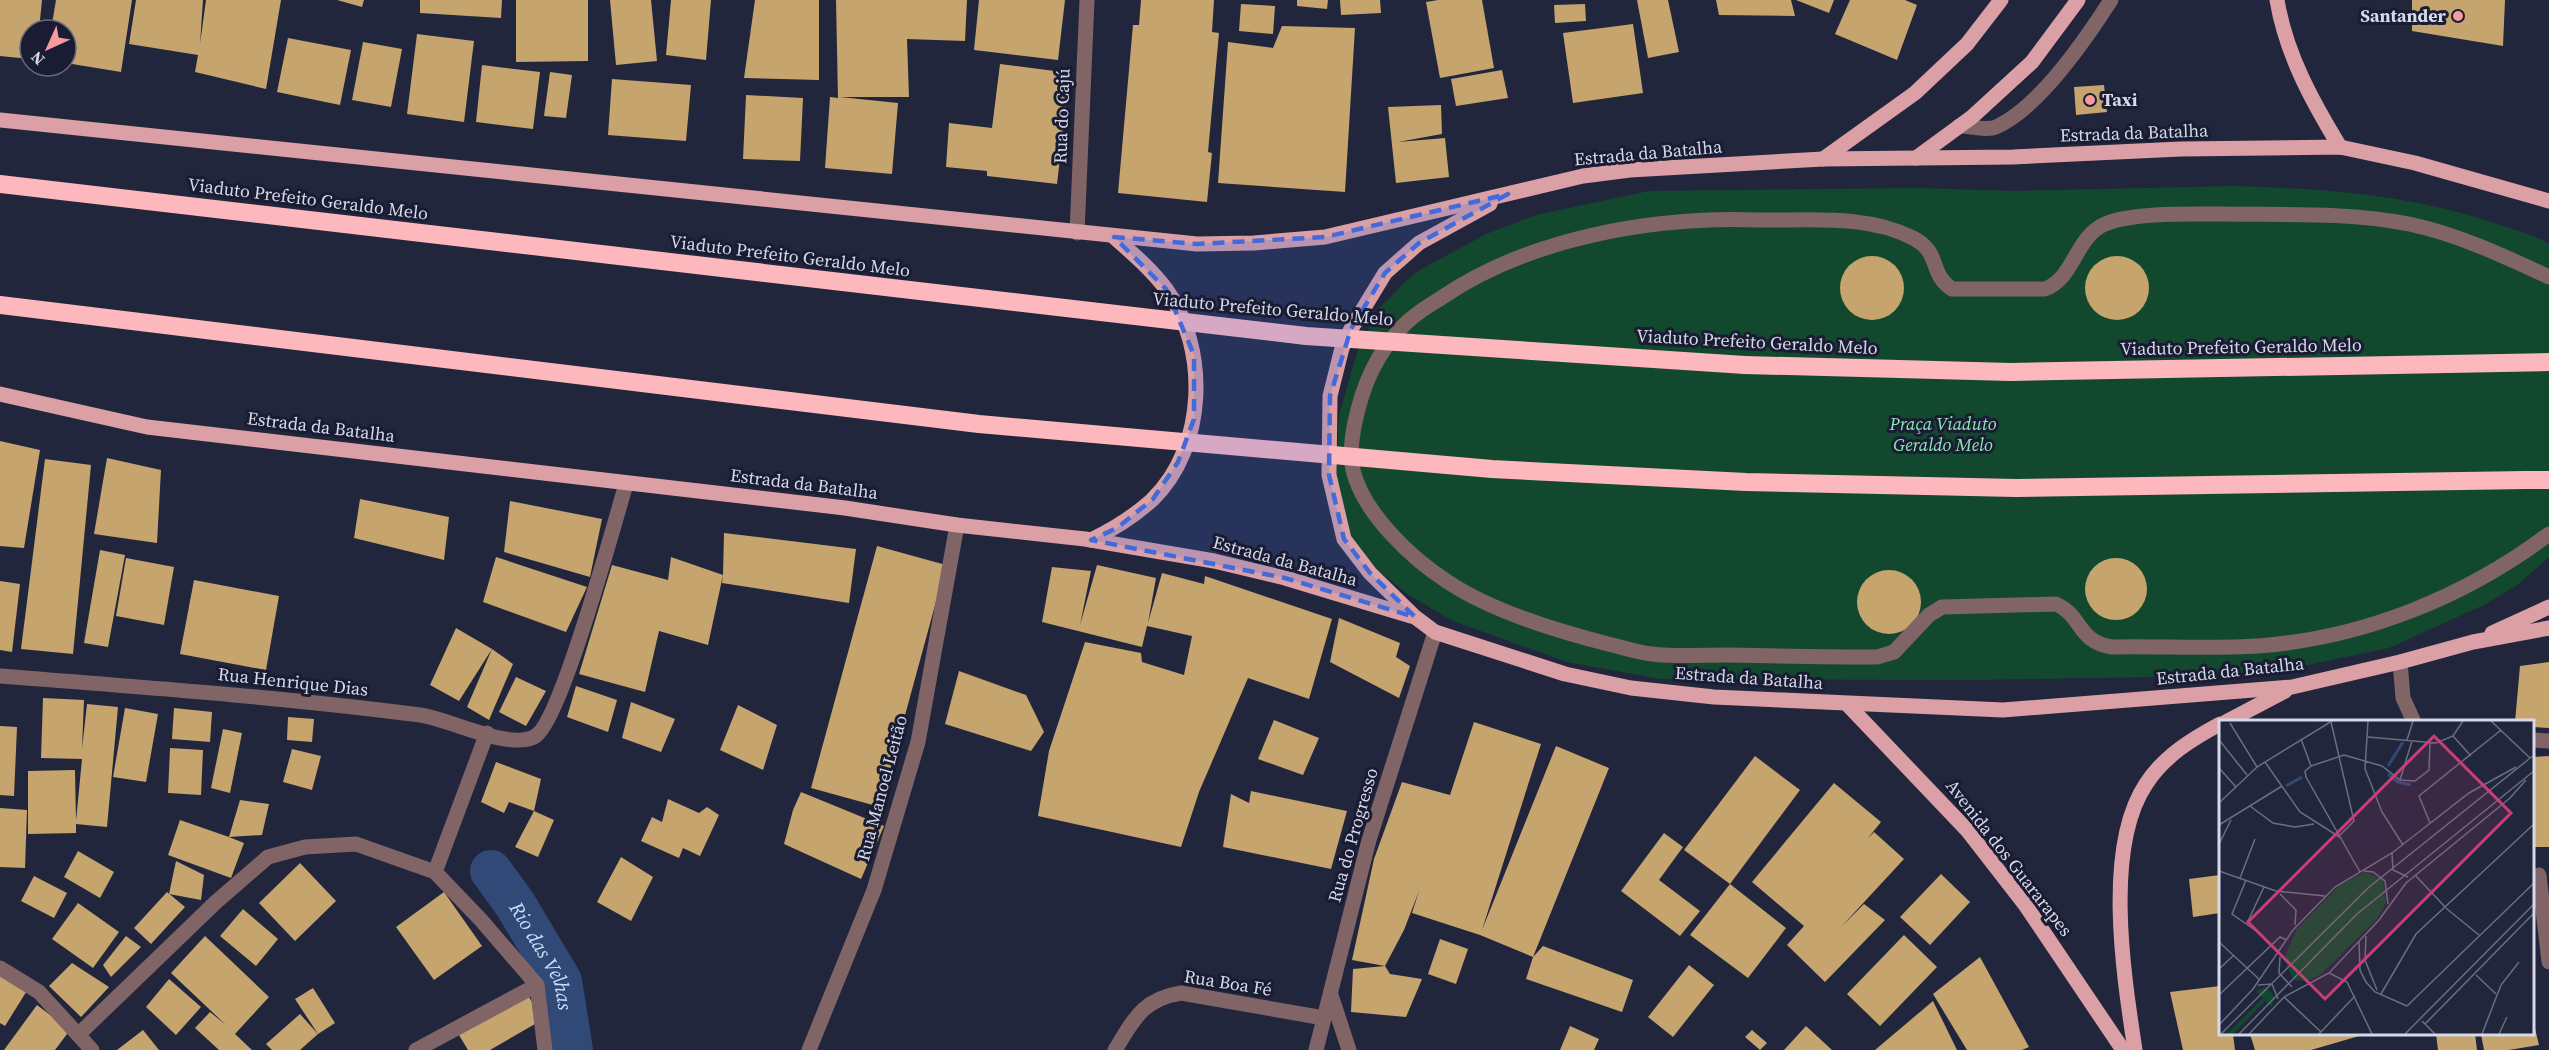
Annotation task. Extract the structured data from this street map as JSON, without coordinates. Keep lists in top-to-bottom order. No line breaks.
{"streets":{"highway":["Viaduto Prefeito Geraldo Melo"],"main road":["Estrada da Batalha","Avenida dos Guararapes"],"street":["Rua do Cajú","Rua Henrique Dias","Rua Manoel Leitão","Rua do Progresso","Rua Boa Fé"]},"crossings":[["Rua do Cajú","Estrada da Batalha"],["Estrada da Batalha","Rua Henrique Dias"],["Estrada da Batalha","Rua Manoel Leitão"],["Estrada da Batalha","Rua do Progresso"],["Estrada da Batalha","Avenida dos Guararapes"],["Rua do Progresso","Rua Boa Fé"]],"water":["Rio das Velhas"],"parks":["Praça Viaduto Geraldo Melo"],"places":["Santander","Taxi"],"north":"bottom left"}
